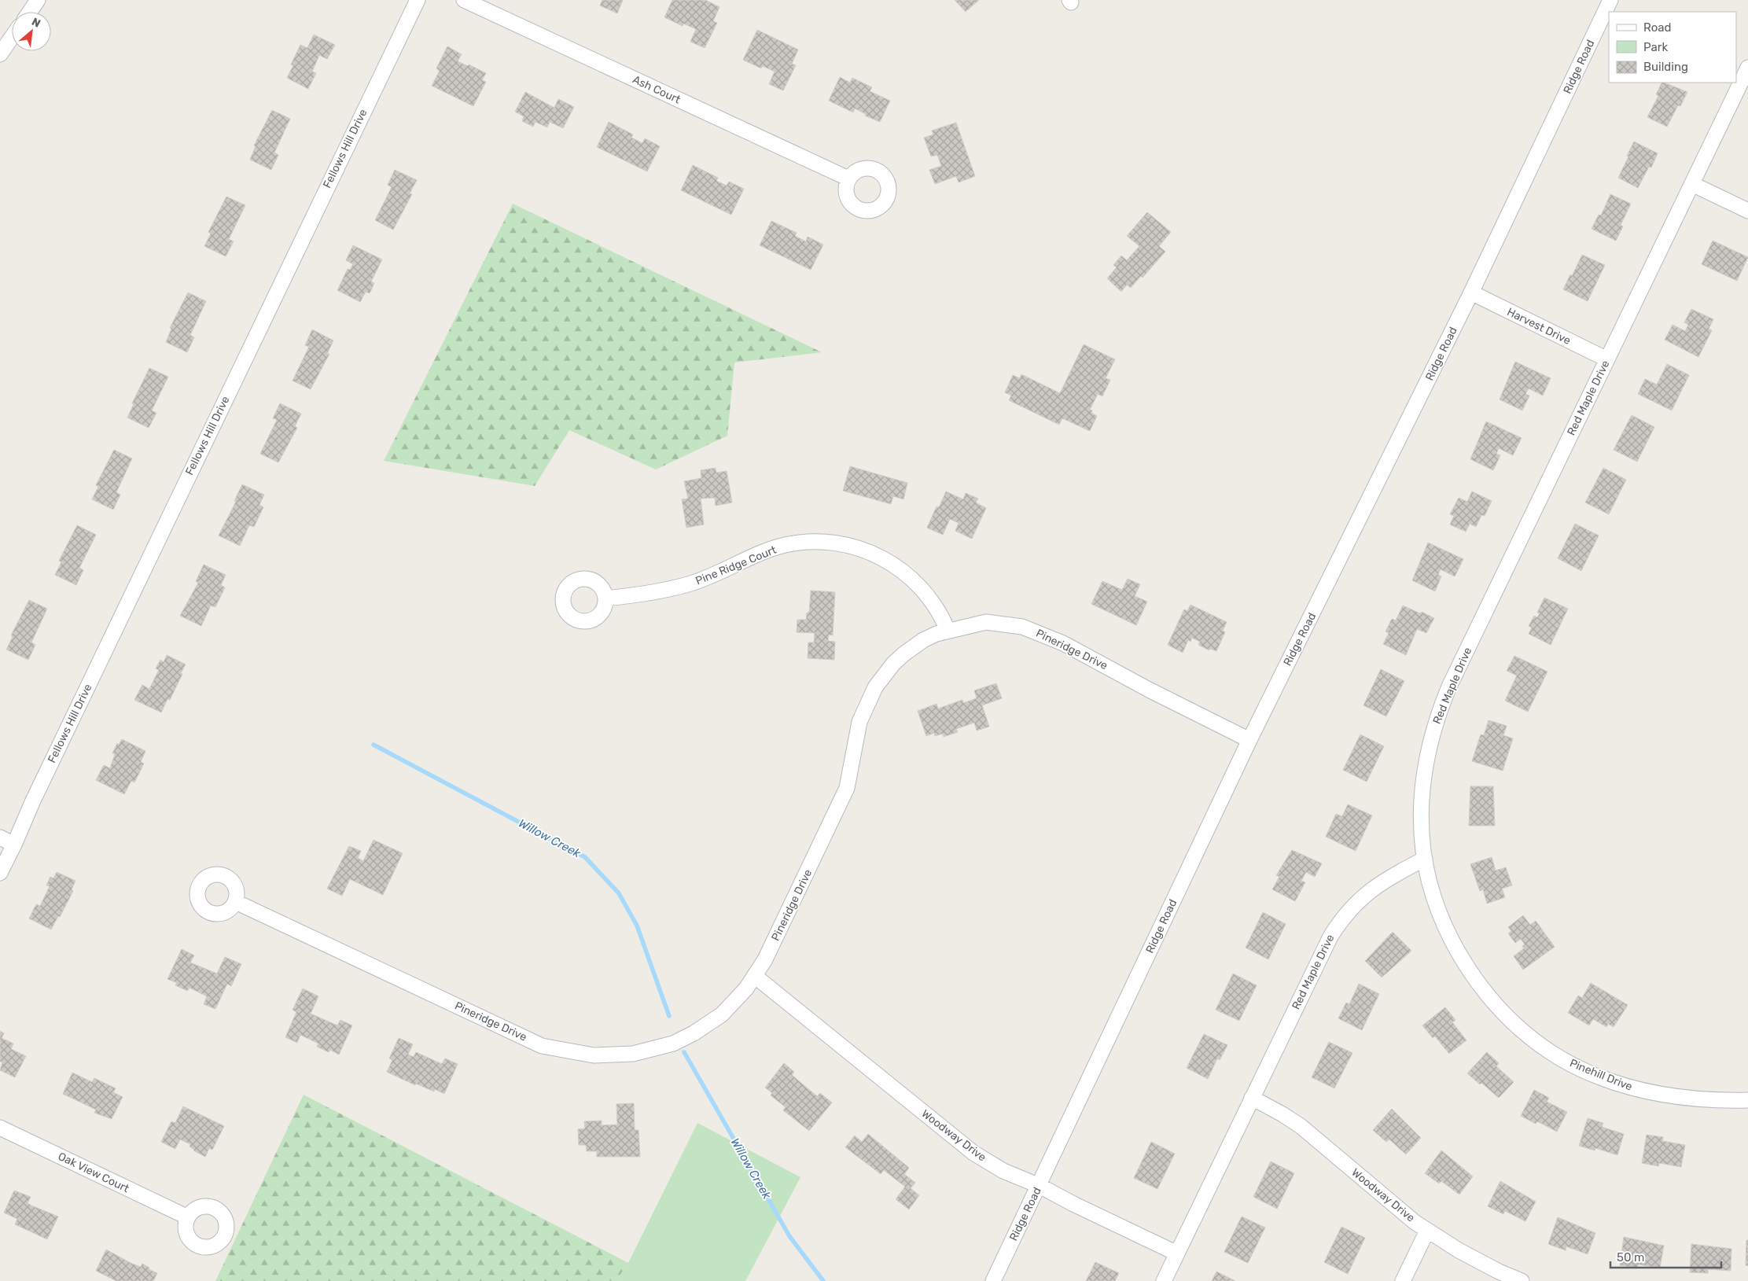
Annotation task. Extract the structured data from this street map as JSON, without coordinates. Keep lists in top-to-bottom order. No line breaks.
{"streets":{"street":["Ridge Road","Ash Court","Fellows Hill Drive","Harvest Drive","Red Maple Drive","Pine Ridge Court","Pineridge Drive","Pinehill Drive","Woodway Drive","Oak View Court"]},"crossings":[["Ridge Road","Harvest Drive"],["Ridge Road","Pineridge Drive"],["Ridge Road","Woodway Drive"],["Harvest Drive","Red Maple Drive"],["Red Maple Drive","Pinehill Drive"],["Red Maple Drive","Woodway Drive"],["Pine Ridge Court","Pineridge Drive"],["Pineridge Drive","Woodway Drive"]],"water":["Willow Creek"],"legend":["Road","Park","Building"],"scale_bar":"50 m","north":"top right"}
